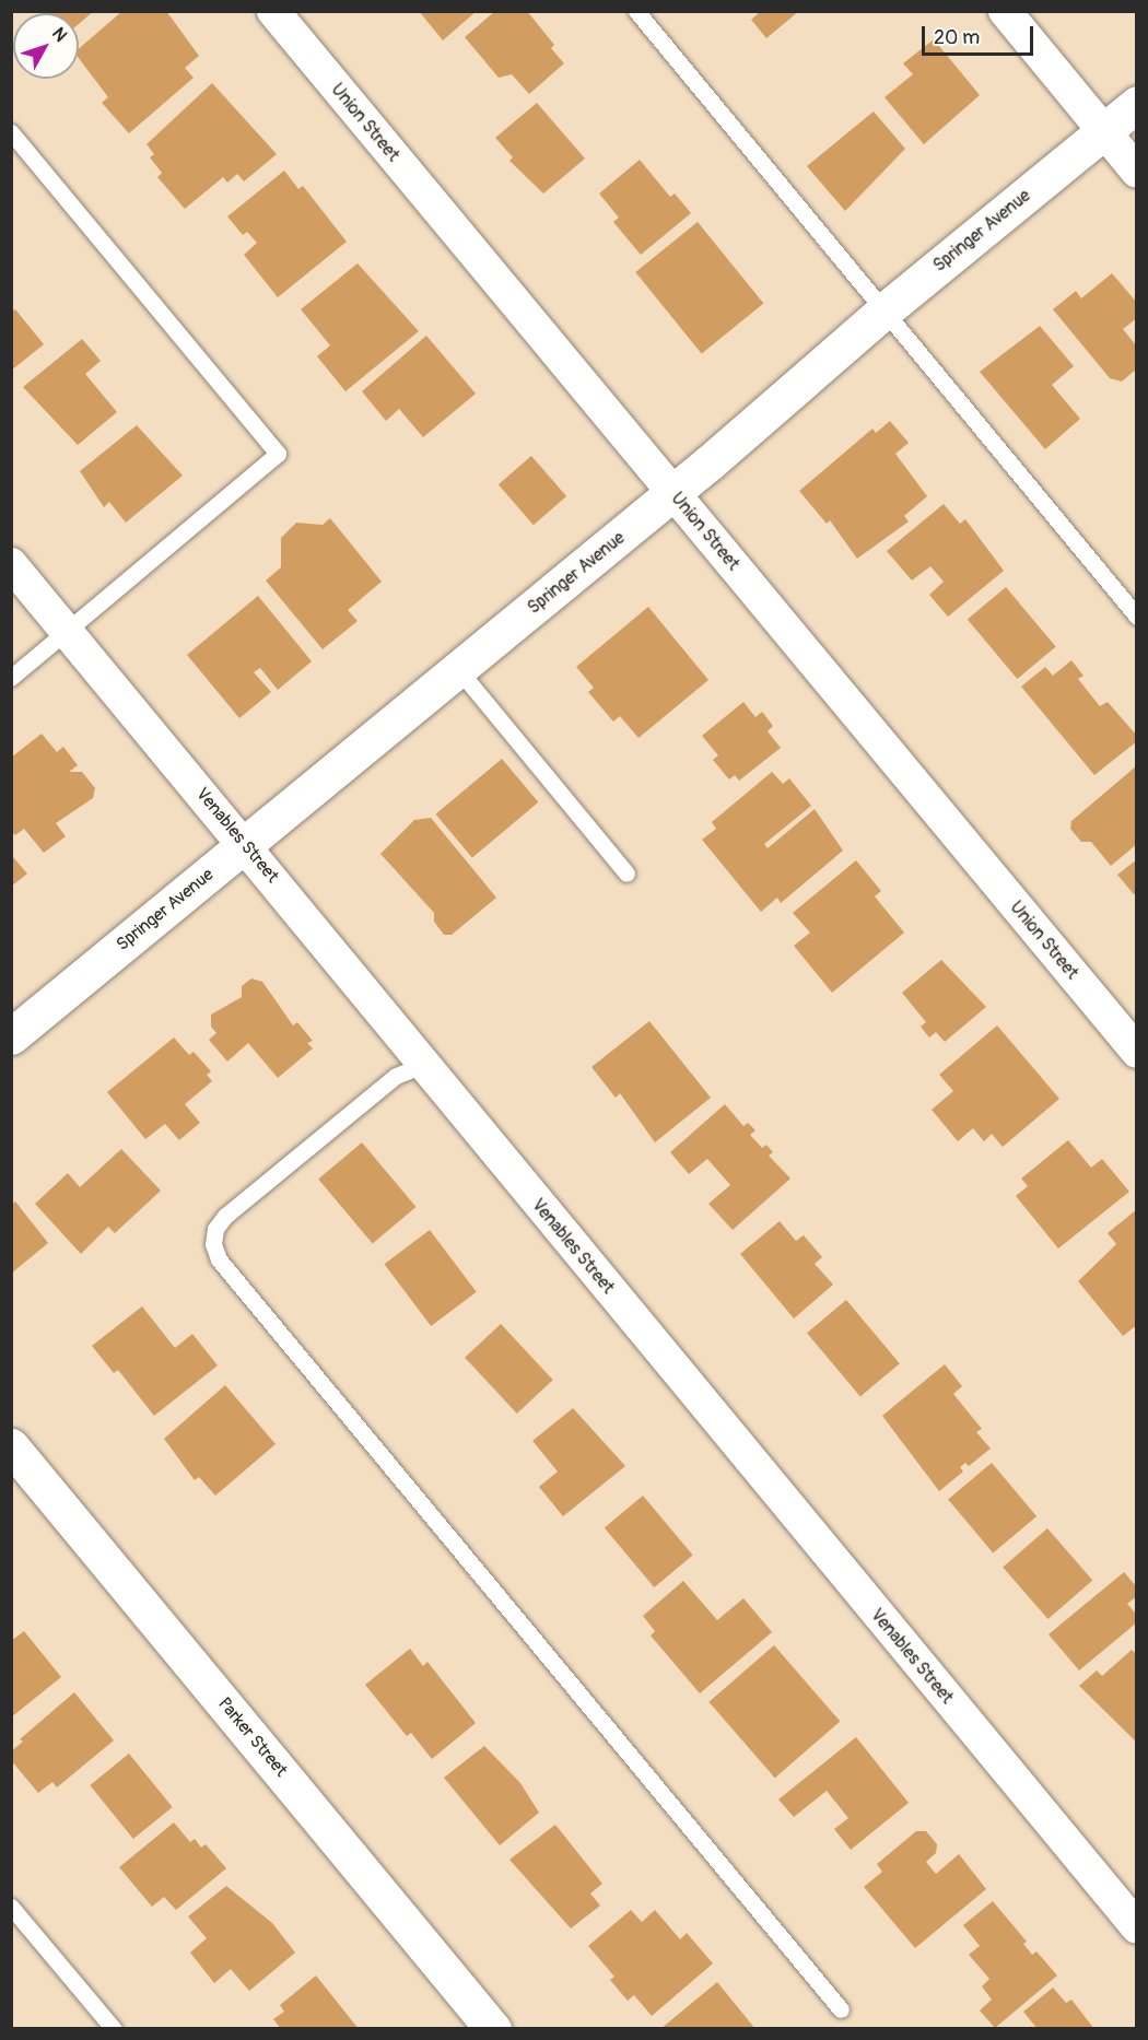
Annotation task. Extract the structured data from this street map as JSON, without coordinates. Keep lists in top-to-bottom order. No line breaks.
{"streets":{"street":["Union Street","Springer Avenue","Venables Street","Parker Street"]},"crossings":[["Union Street","Springer Avenue"],["Springer Avenue","Venables Street"]],"scale_bar":"20 m","north":"top right"}
